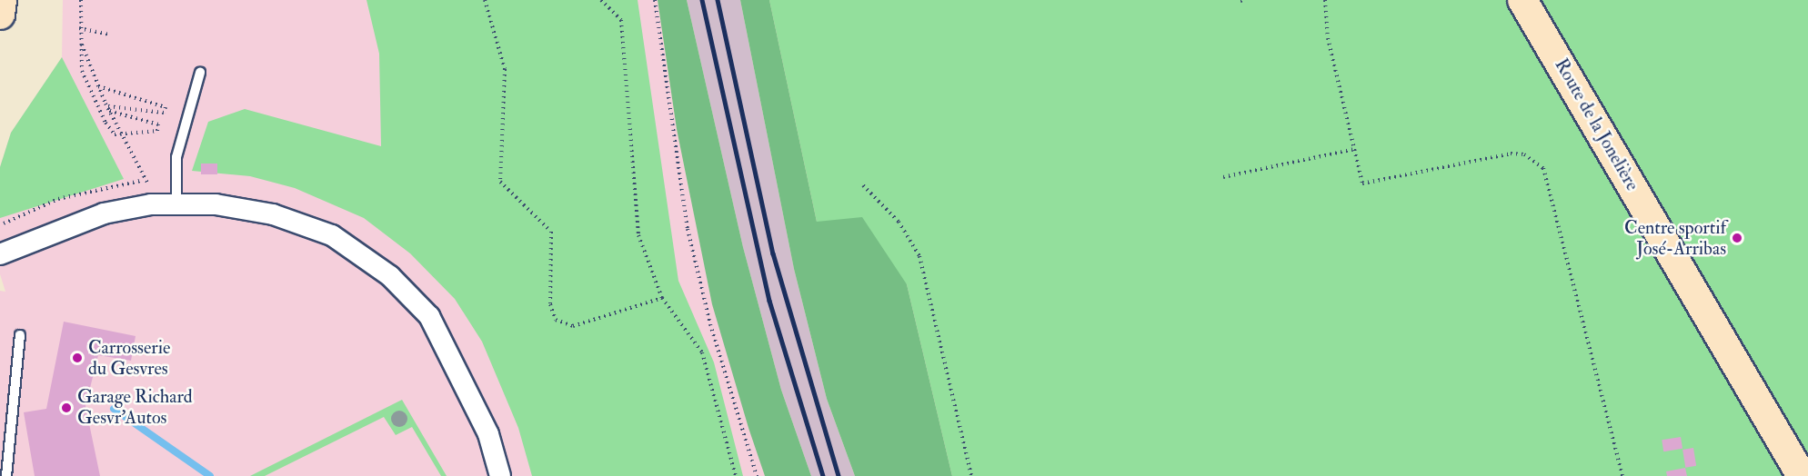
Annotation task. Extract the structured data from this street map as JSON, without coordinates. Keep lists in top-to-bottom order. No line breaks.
{"streets":{"street":["Route de la Jonelière"]},"places":["Centre sportif José-Arribas","Carrosserie du Gesvres","Garage Richard Gesvr'Autos"]}
